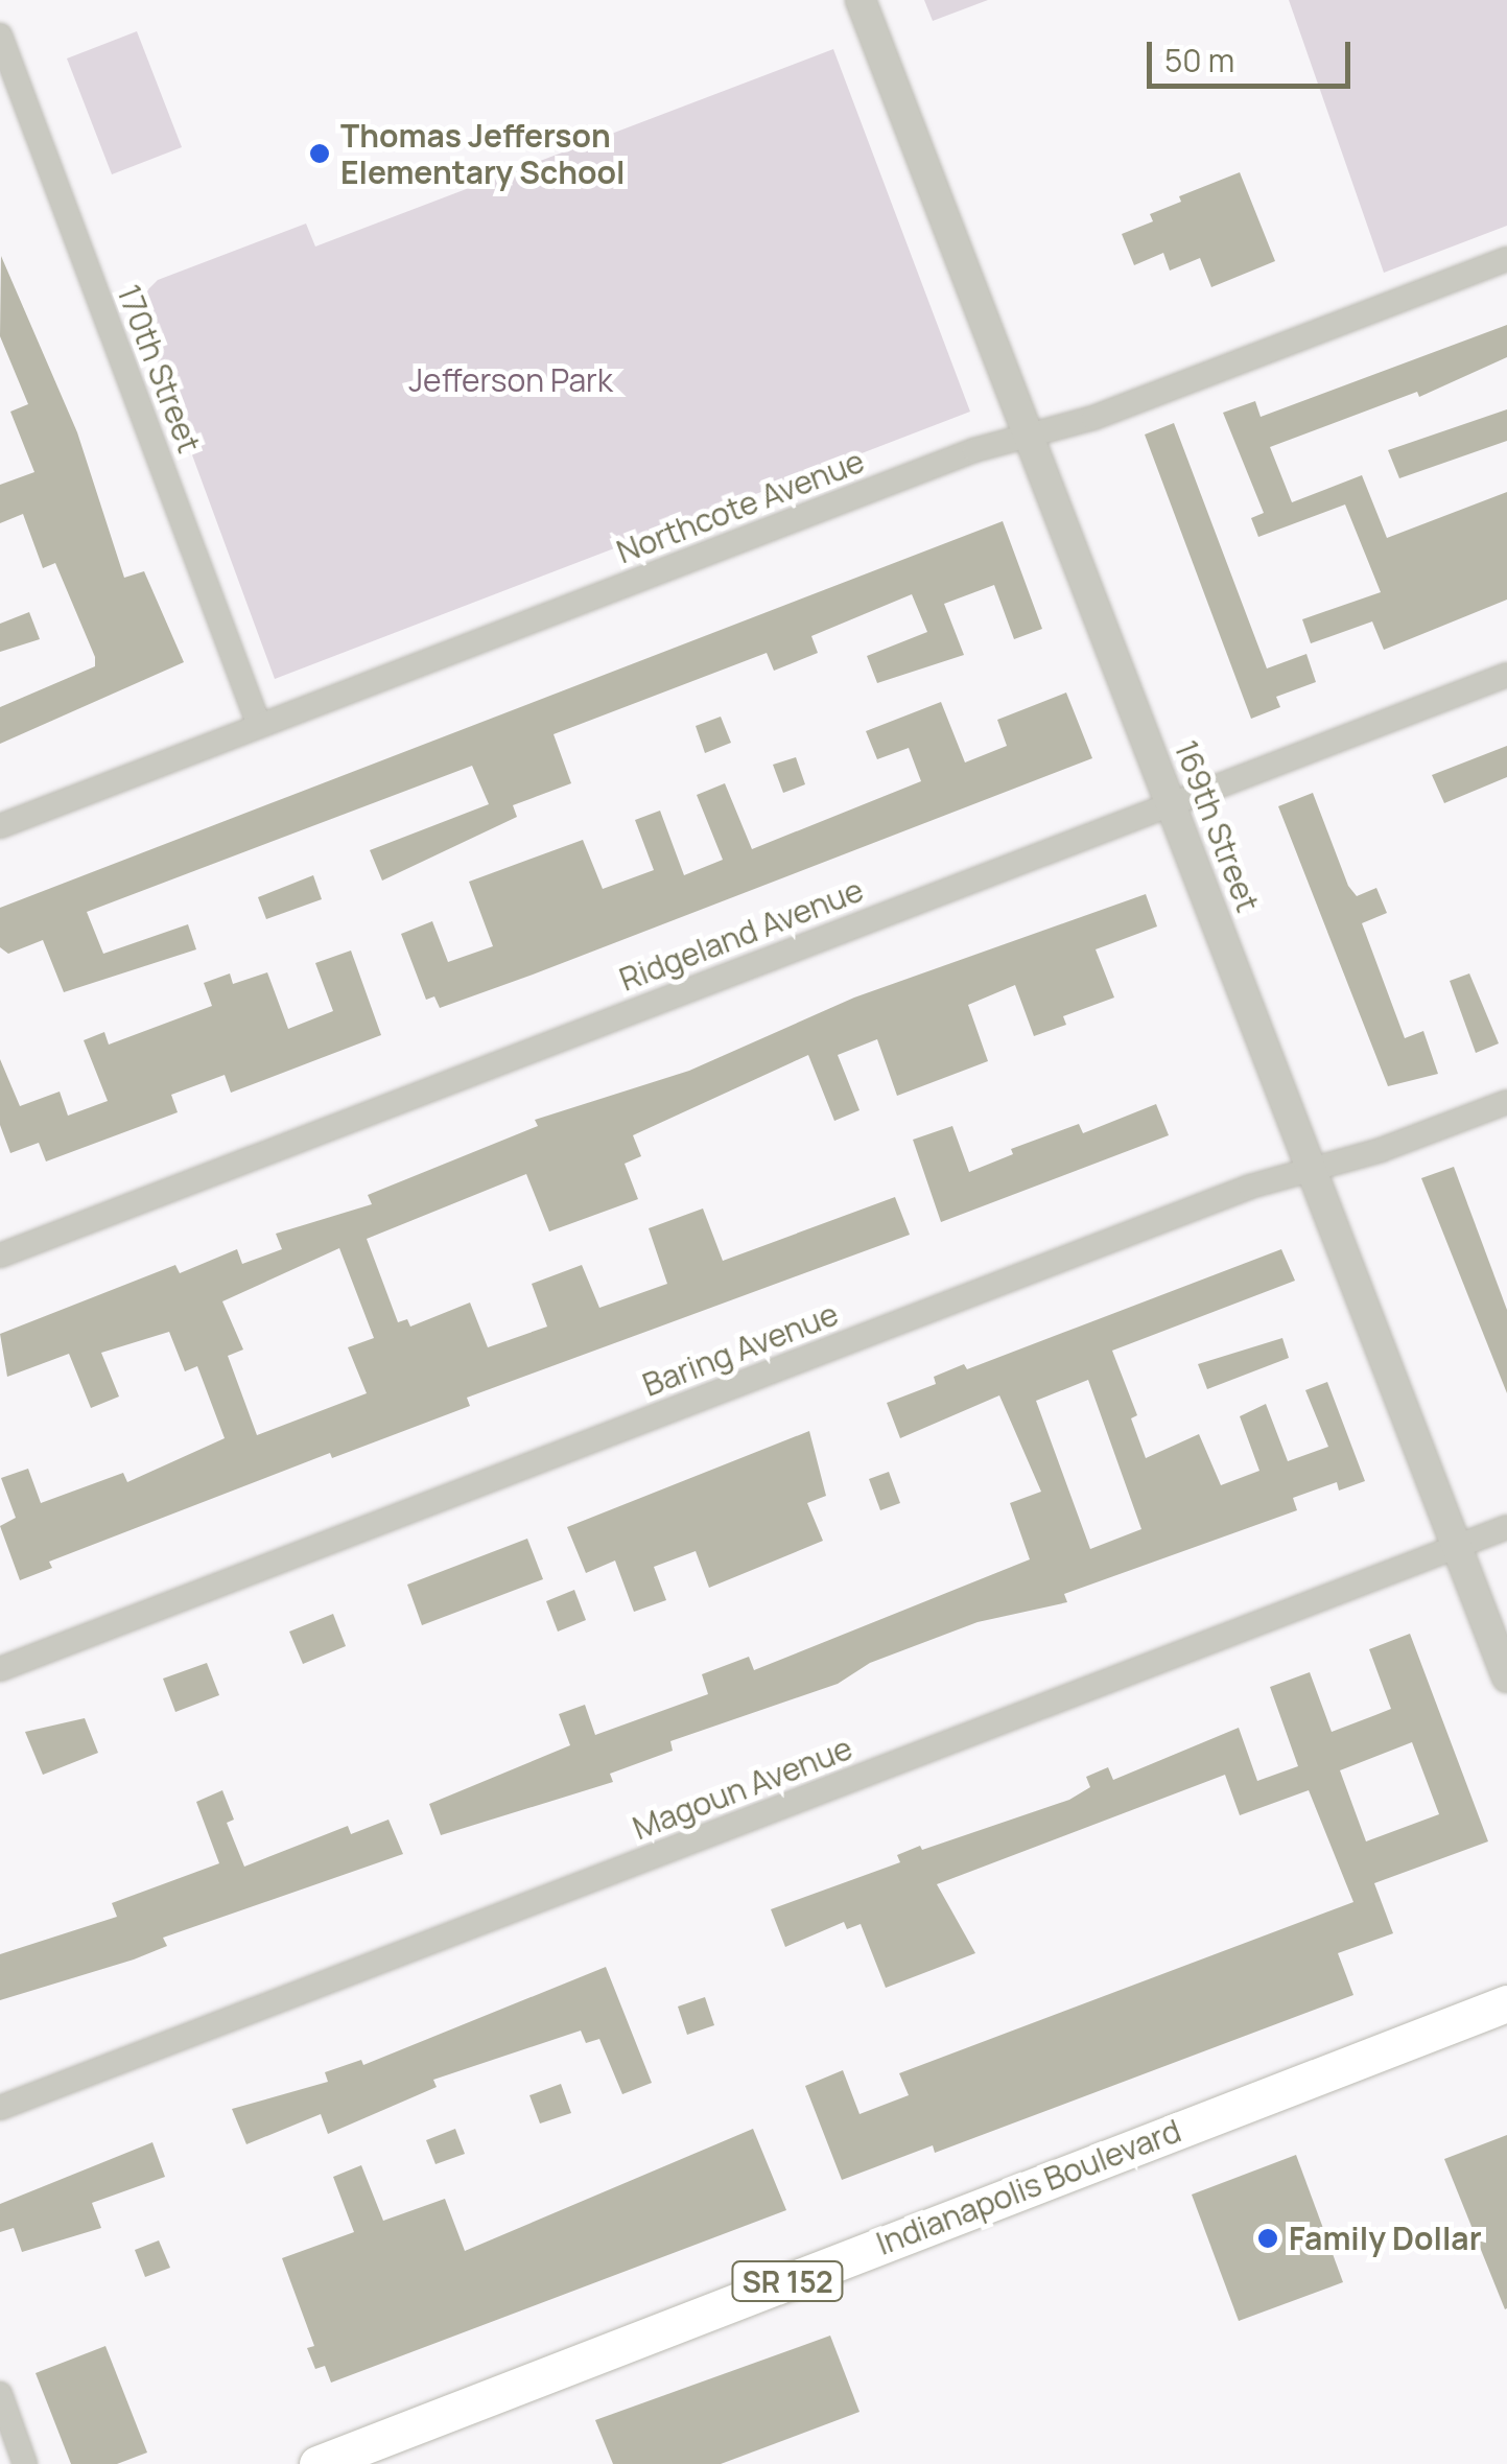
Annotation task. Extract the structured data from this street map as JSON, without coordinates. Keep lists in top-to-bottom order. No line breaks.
{"streets":{"main road":["Indianapolis Boulevard","SR 152"],"street":["170th Street","Northcote Avenue","169th Street","Ridgeland Avenue","Baring Avenue","Magoun Avenue"]},"crossings":[["170th Street","Northcote Avenue"],["Northcote Avenue","169th Street"],["169th Street","Ridgeland Avenue"],["169th Street","Baring Avenue"],["169th Street","Magoun Avenue"]],"parks":["Jefferson Park"],"places":["Thomas Jefferson Elementary School","Family Dollar"],"scale_bar":"50 m"}
